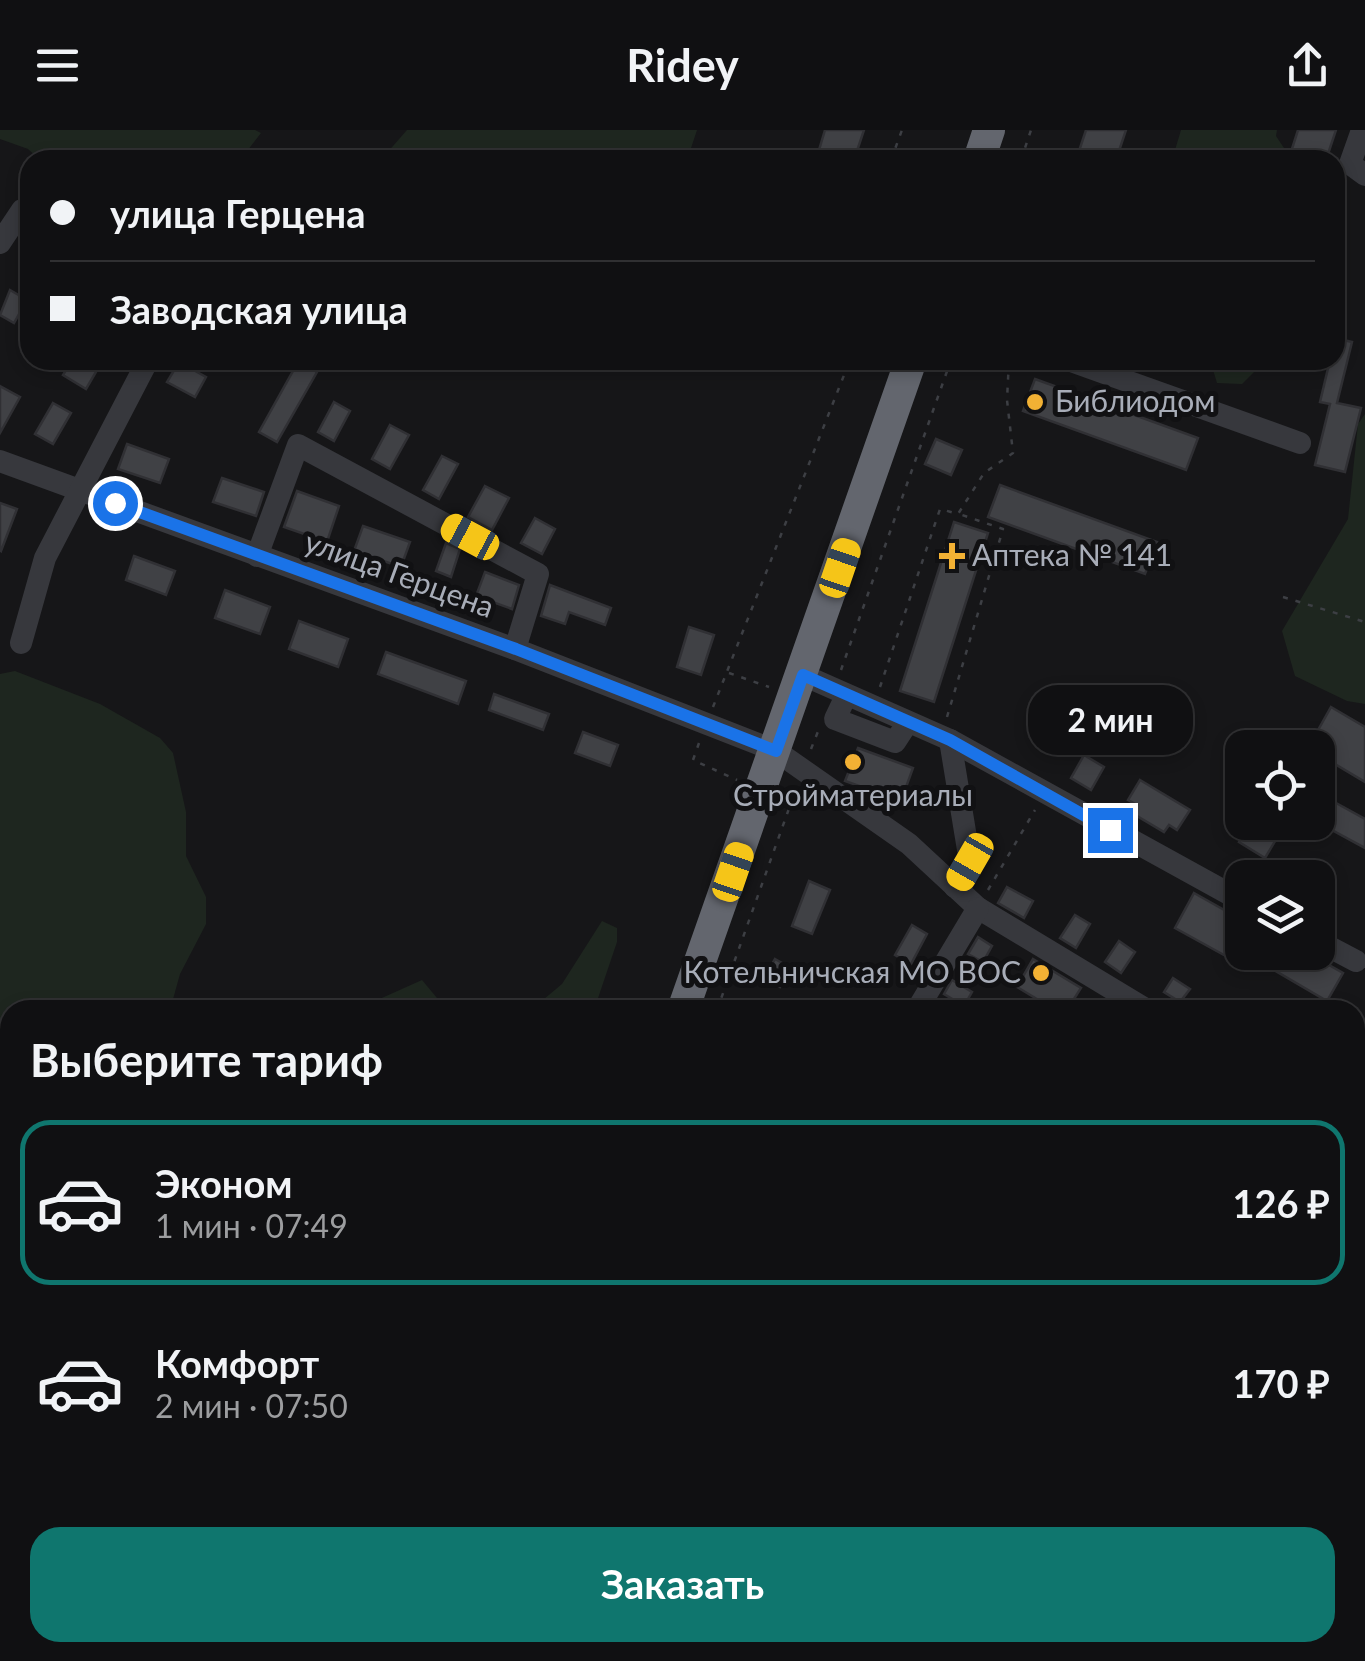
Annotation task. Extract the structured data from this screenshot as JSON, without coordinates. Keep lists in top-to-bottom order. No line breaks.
{"streets":{"street":["улица Герцена"]},"places":{"other":["Библиодом","Стройматериалы","Котельничская МО ВОС"],"health":["Аптека № 141"]},"page":{"header":"Ridey","banner":["улица Герцена","Заводская улица"],"bubble":"2 мин","heading":"Выберите тариф","list":[{"name":"Эконом","note":"1 мин · 07:49","value":"126 ₽"},{"name":"Комфорт","note":"2 мин · 07:50","value":"170 ₽"}],"buttons":"Заказать"}}
